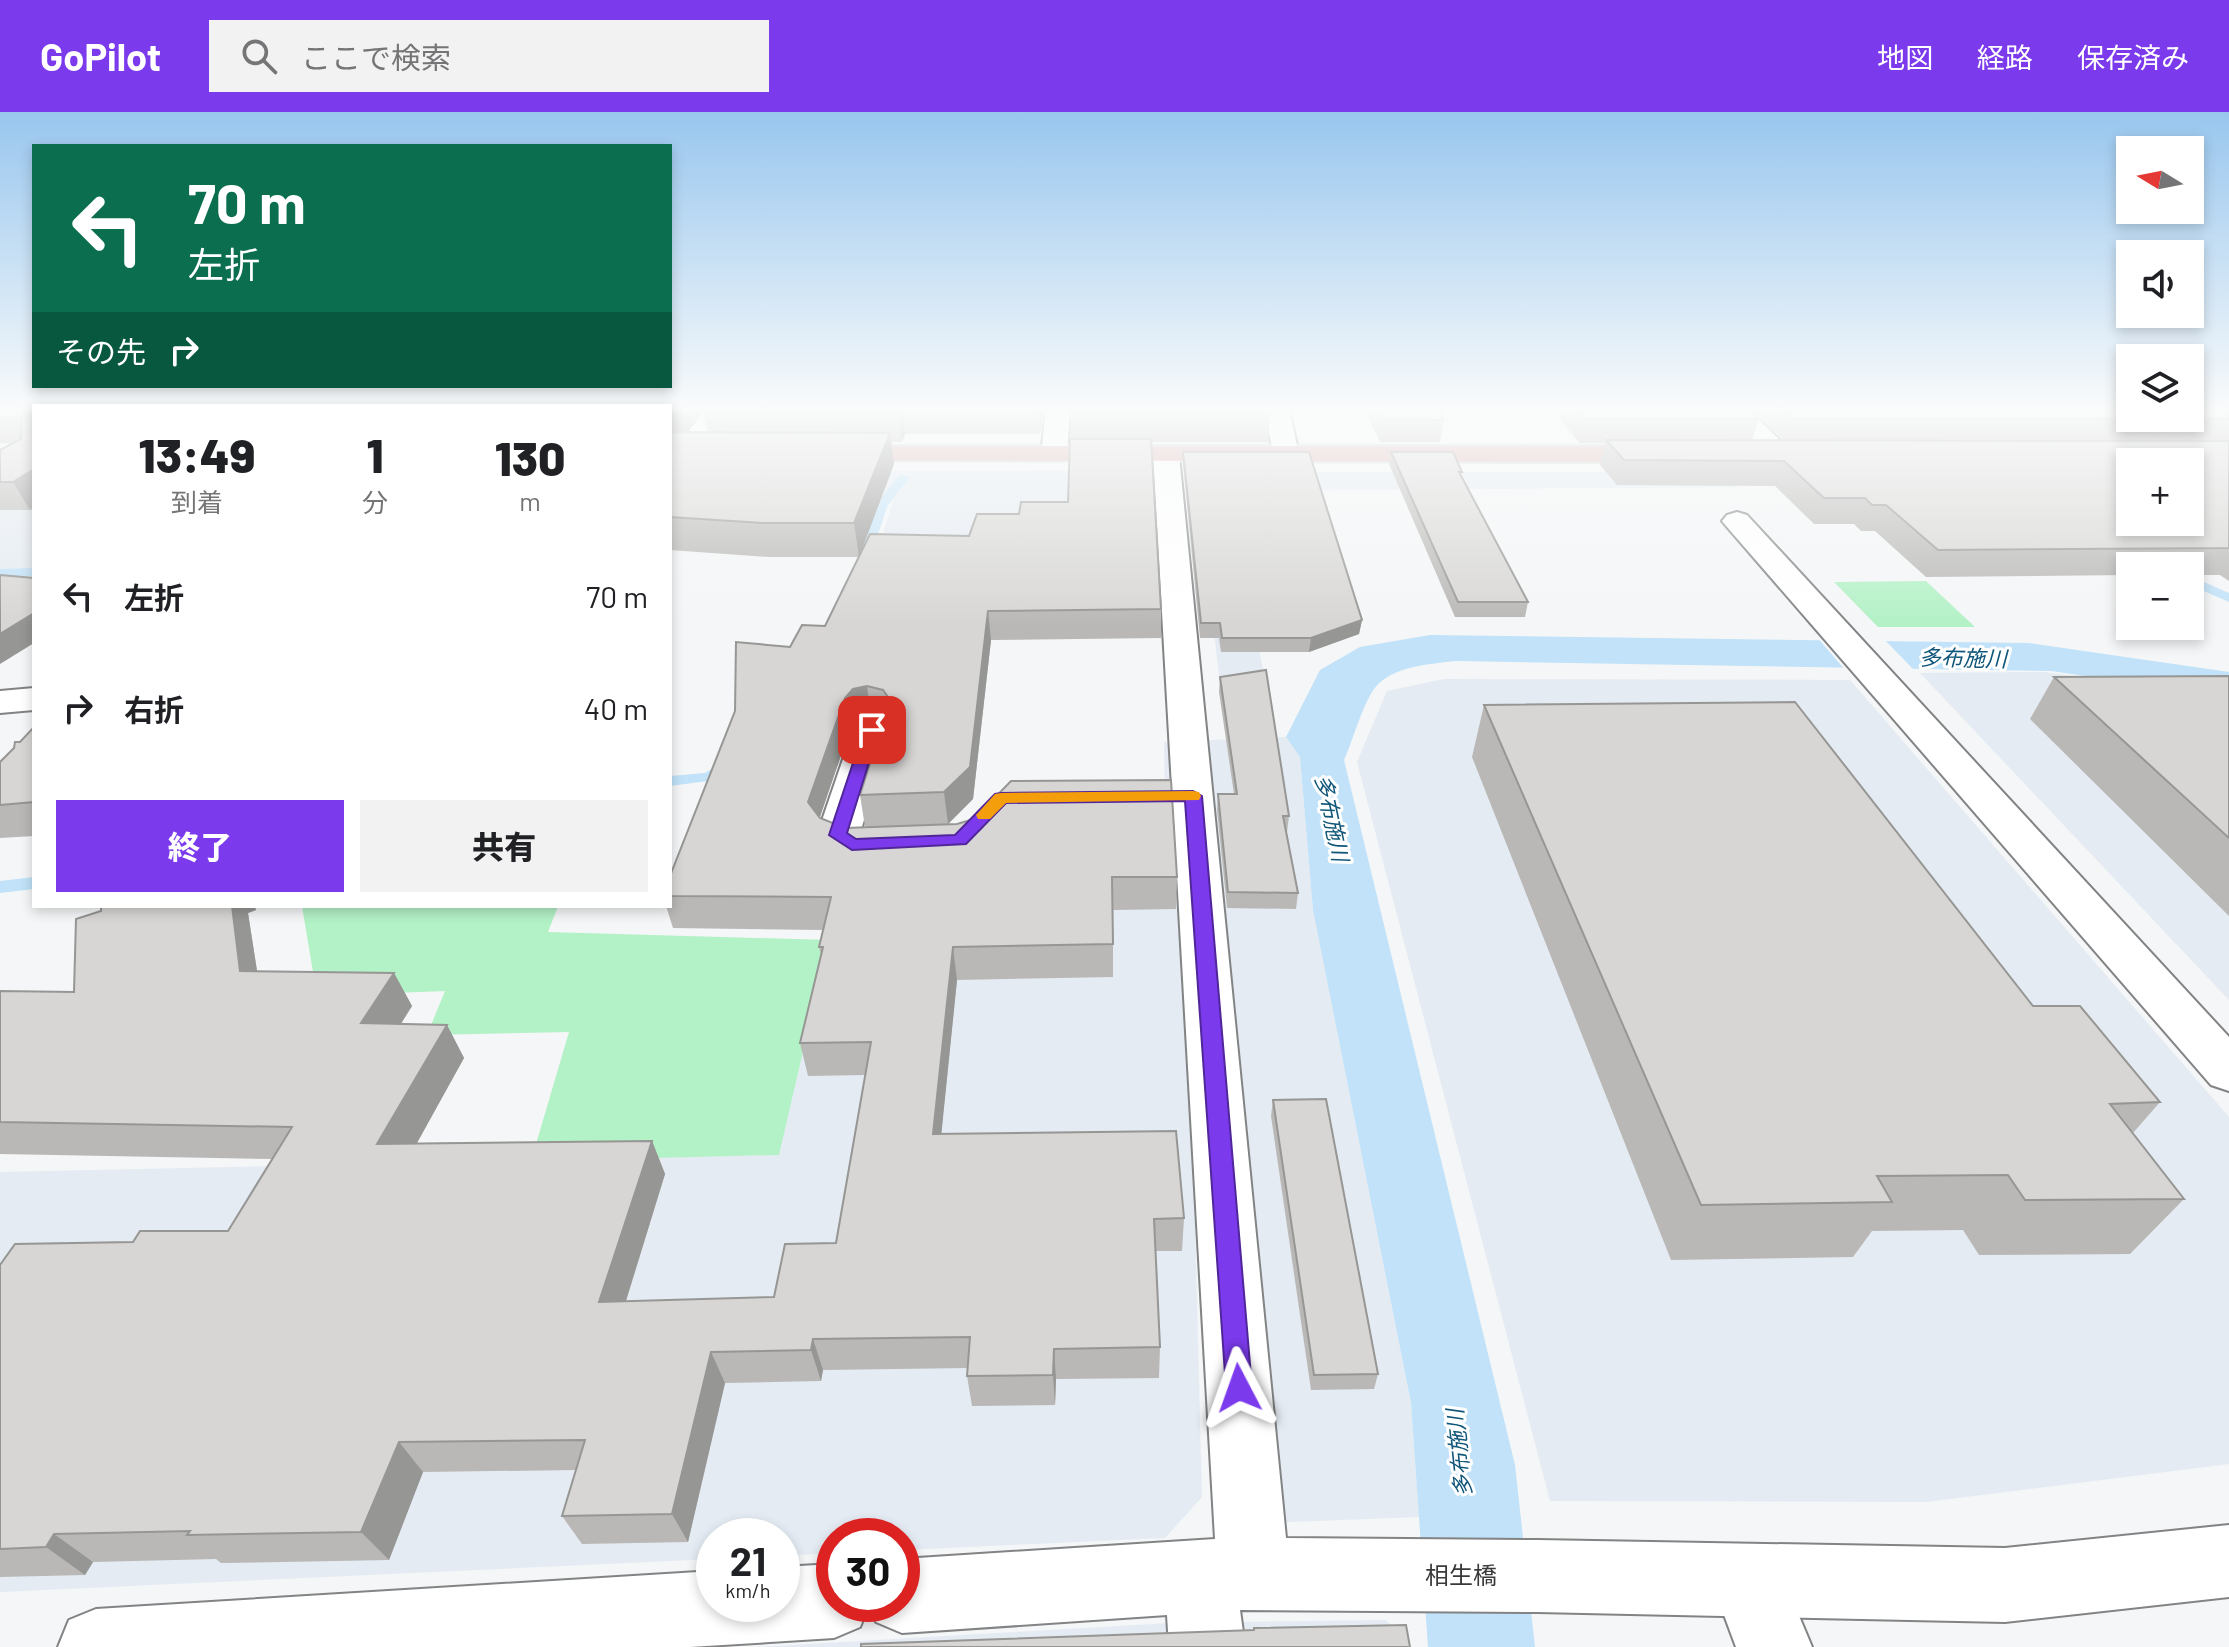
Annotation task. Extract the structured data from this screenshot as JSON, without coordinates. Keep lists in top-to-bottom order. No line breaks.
{"streets":{"street":["相生橋"]},"water":["多布施川"],"north":"left","page":{"header":"GoPilot","search":"ここで検索","nav":["地図","経路","保存済み"],"map_buttons":["+","−"],"turn":["70 m","左折"],"then":"その先","eta":["13:49","到着","1","分","130","m"],"list":[{"name":"左折","value":"70 m"},{"name":"右折","value":"40 m"}],"buttons":["終了","共有"],"speed":"21 km/h","limit":"30"}}
